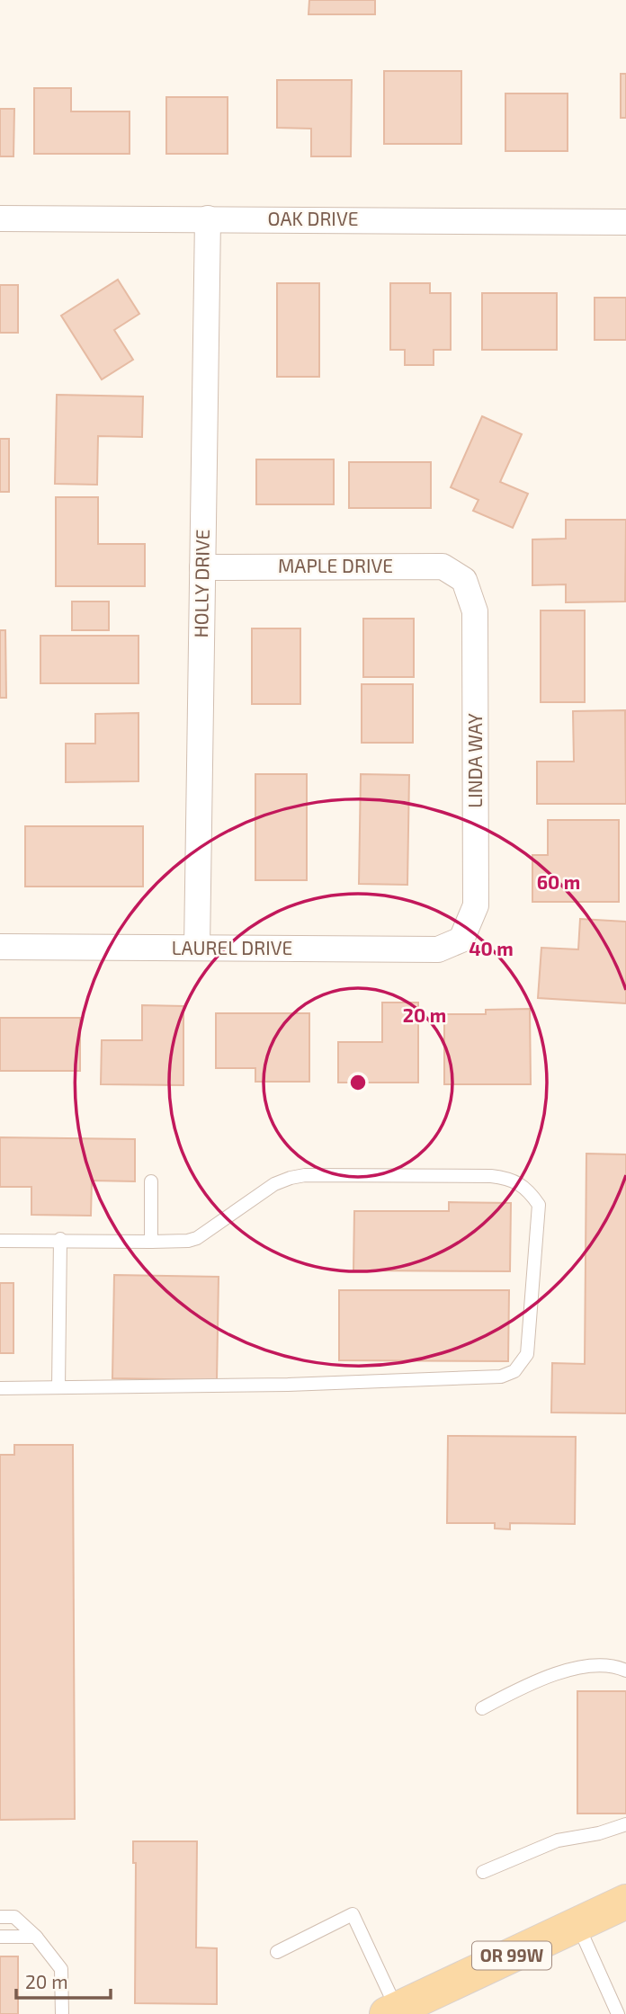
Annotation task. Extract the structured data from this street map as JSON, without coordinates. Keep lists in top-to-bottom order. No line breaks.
{"streets":{"main road":["OR 99W"],"street":["OAK DRIVE","MAPLE DRIVE","HOLLY DRIVE","LINDA WAY","LAUREL DRIVE"]},"crossings":[["OAK DRIVE","HOLLY DRIVE"],["MAPLE DRIVE","HOLLY DRIVE"],["MAPLE DRIVE","LINDA WAY"],["HOLLY DRIVE","LAUREL DRIVE"],["LINDA WAY","LAUREL DRIVE"]],"scale_bar":"20 m","rings":["60 m","40 m","20 m"]}
